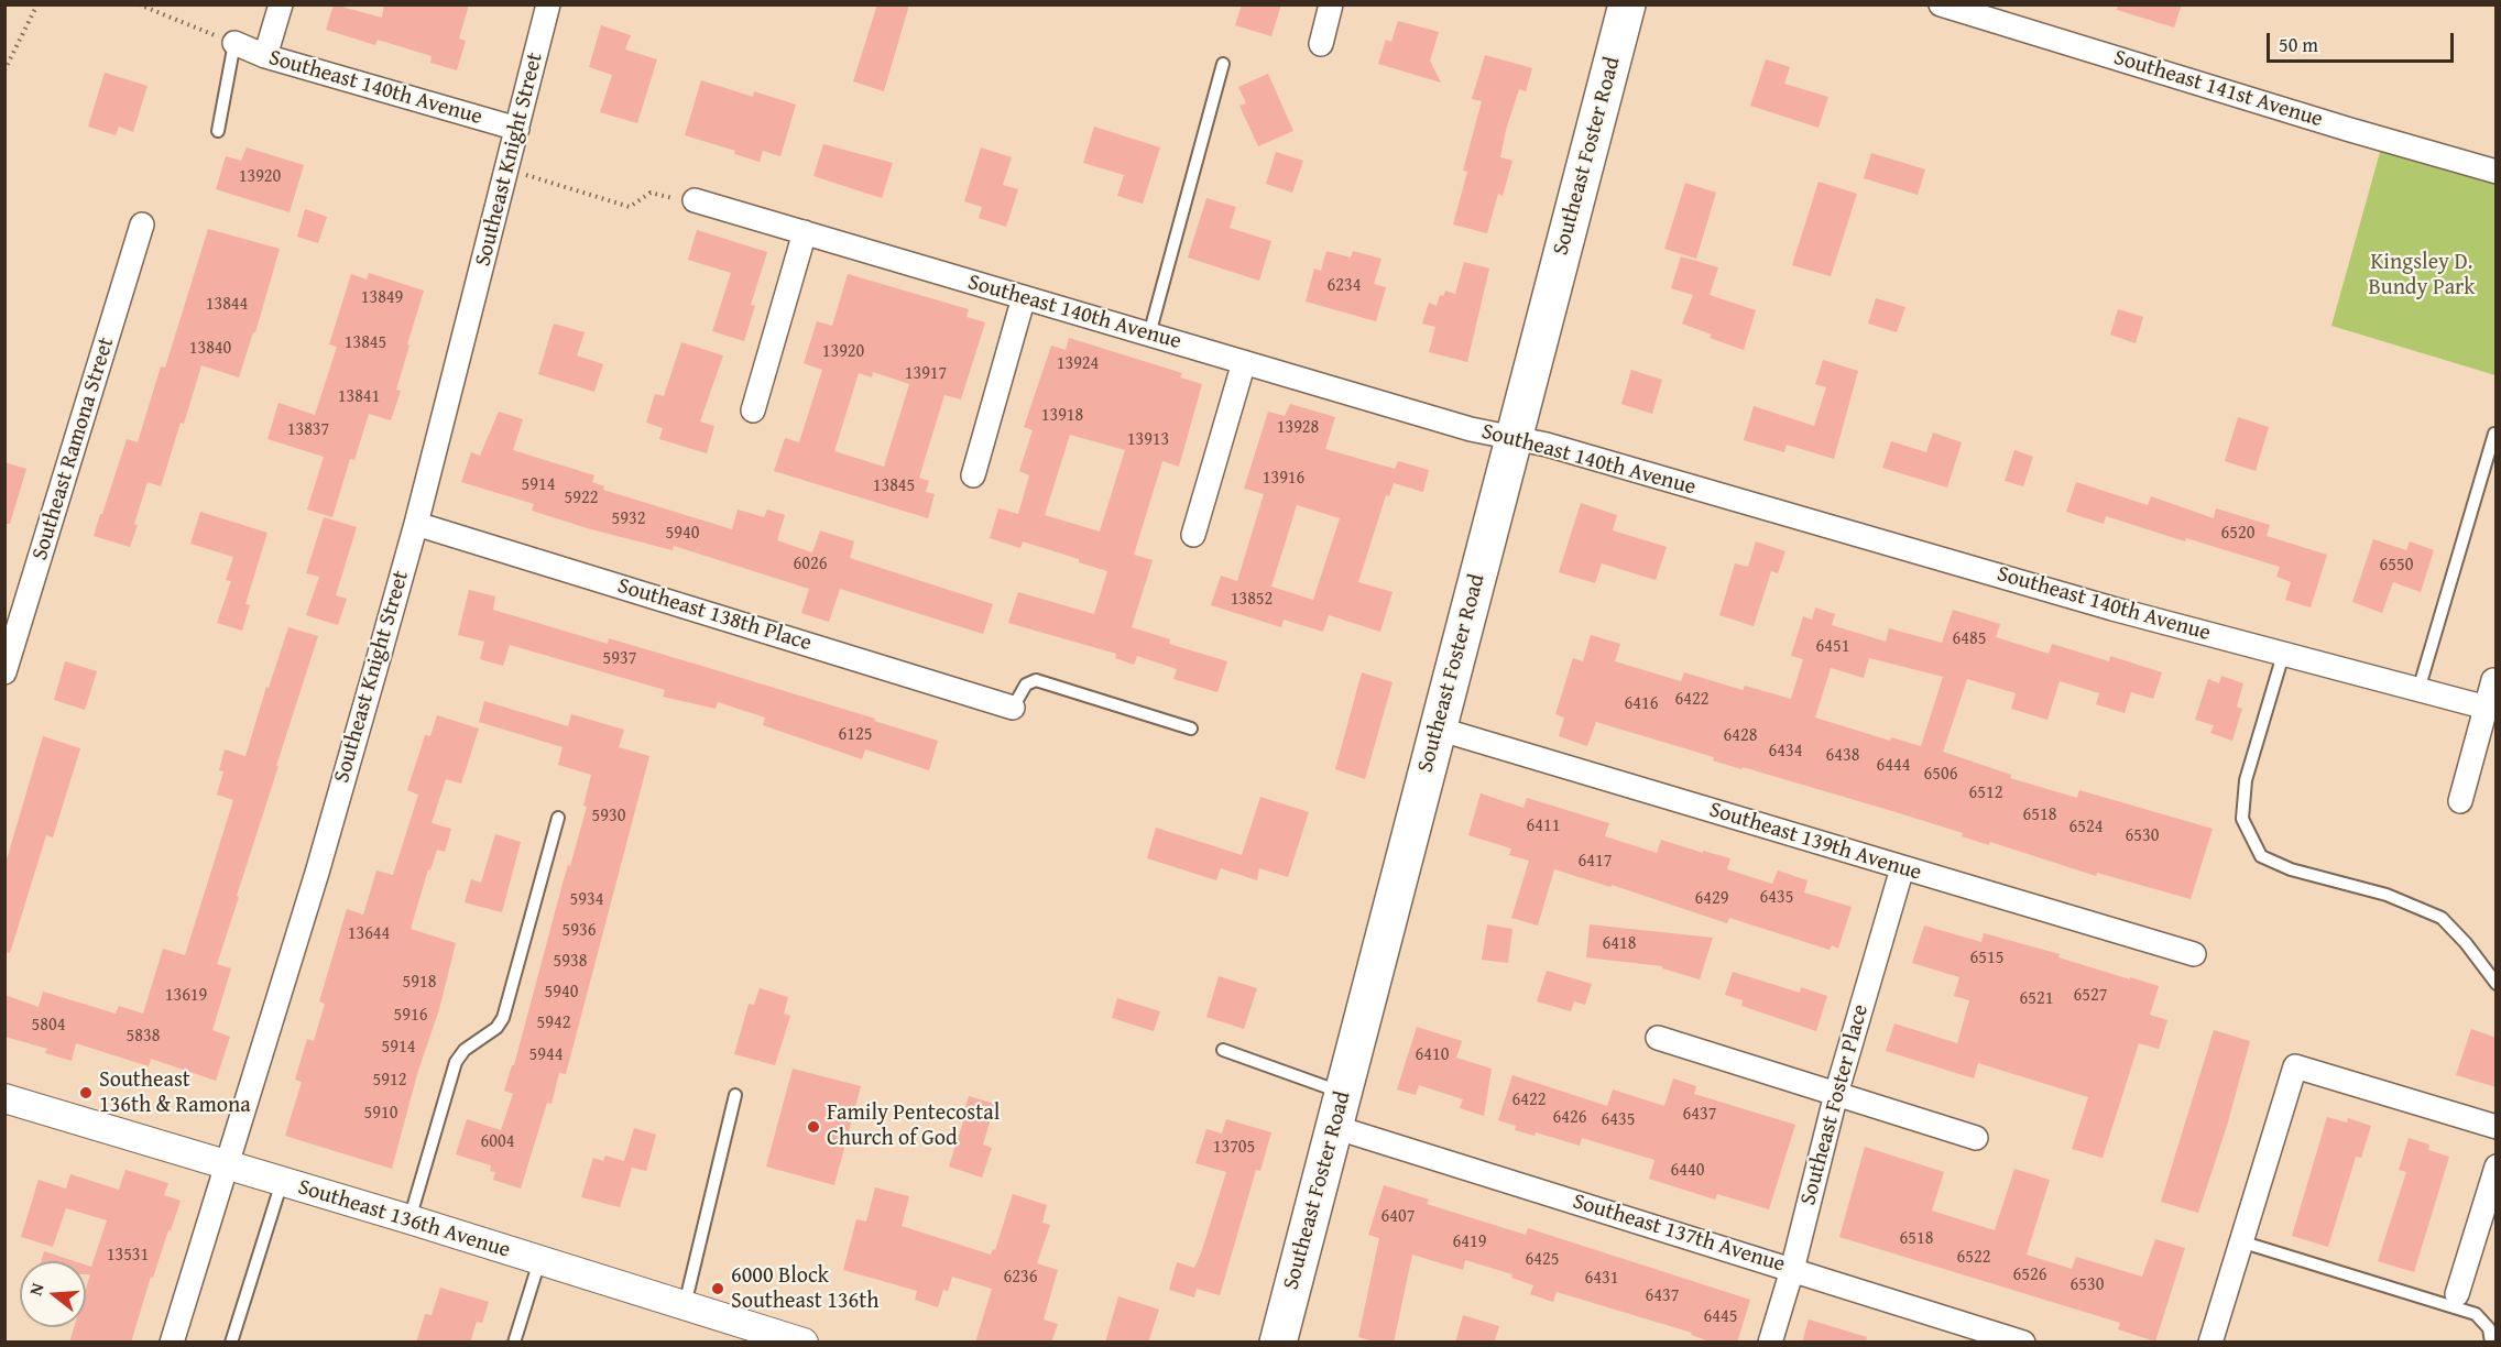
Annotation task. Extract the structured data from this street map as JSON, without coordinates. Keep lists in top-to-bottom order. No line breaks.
{"streets":{"main road":["Southeast Foster Road"],"street":["Southeast 140th Avenue","Southeast 141st Avenue","Southeast Knight Street","Southeast Ramona Street","Southeast 138th Place","Southeast 139th Avenue","Southeast Foster Place","Southeast 136th Avenue","Southeast 137th Avenue"]},"crossings":[["Southeast 140th Avenue","Southeast Foster Road"],["Southeast 140th Avenue","Southeast Knight Street"],["Southeast Foster Road","Southeast 139th Avenue"],["Southeast Foster Road","Southeast 137th Avenue"],["Southeast Knight Street","Southeast 138th Place"],["Southeast Knight Street","Southeast 136th Avenue"],["Southeast 139th Avenue","Southeast Foster Place"],["Southeast Foster Place","Southeast 137th Avenue"]],"parks":["Kingsley D. Bundy Park"],"places":["Southeast 136th & Ramona","Family Pentecostal Church of God","6000 Block Southeast 136th"],"house_numbers":["13920","6234","13849","13844","13845","13840","13920","13924","13917","13841","13918","13928","13837","13913","13916","5914","13845","5922","5932","5940","6520","6026","6550","13852","6485","6451","5937","6422","6416","6125","6428","6434","6438","6444","6506","6512","6518","5930","6411","6524","6530","6417","6435","6429","5934","5936","13644","6418","6515","5938","5918","5940","13619","6527","6521","5916","5942","5804","5838","5914","5944","6410","5912","6422","5910","6437","6426","6435","6004","13705","6440","6407","6518","6419","13531","6522","6425","6526","6236","6431","6530","6437","6445"],"scale_bar":"50 m","north":"left"}
